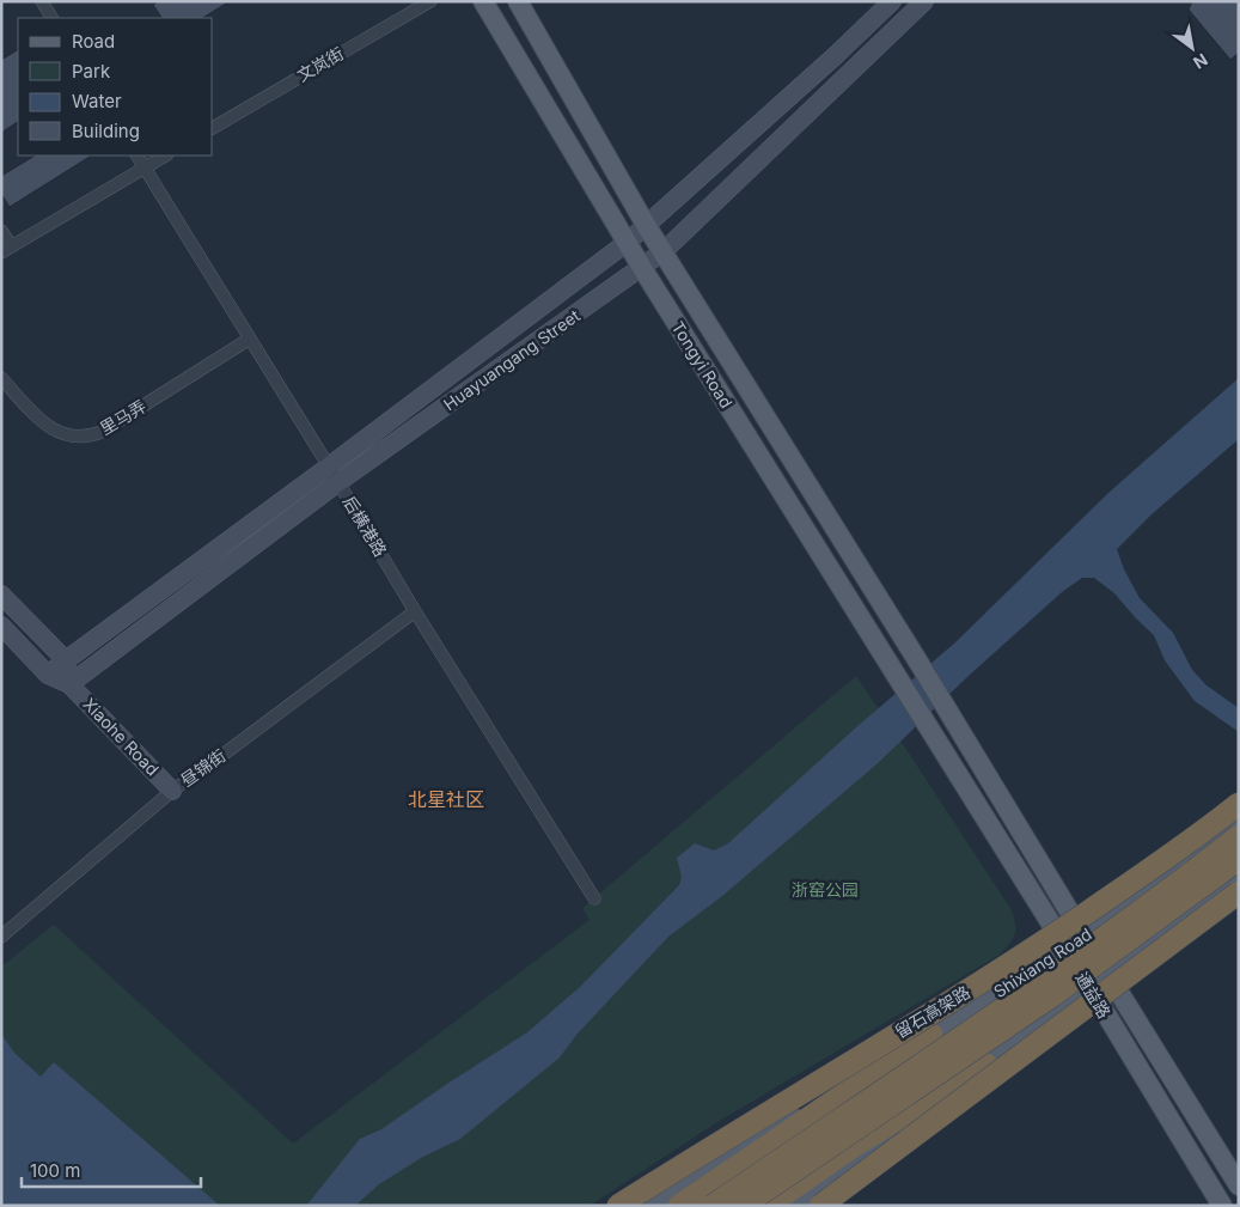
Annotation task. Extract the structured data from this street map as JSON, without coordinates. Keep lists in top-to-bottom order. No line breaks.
{"streets":{"highway":["留石高架路"],"main road":["Tongyi Road","Shixiang Road","通益路"],"street":["文岚街","Huayuangang Street","里马弄","后横港路","Xiaohe Road","昼锦街"]},"crossings":[["Huayuangang Street","Tongyi Road"],["Huayuangang Street","后横港路"],["Huayuangang Street","Xiaohe Road"],["Tongyi Road","通益路"],["里马弄","后横港路"],["后横港路","昼锦街"],["Xiaohe Road","昼锦街"],["Shixiang Road","通益路"]],"districts":["北星社区"],"parks":["浙窑公园"],"legend":["Road","Park","Water","Building"],"scale_bar":"100 m","north":"bottom right"}
